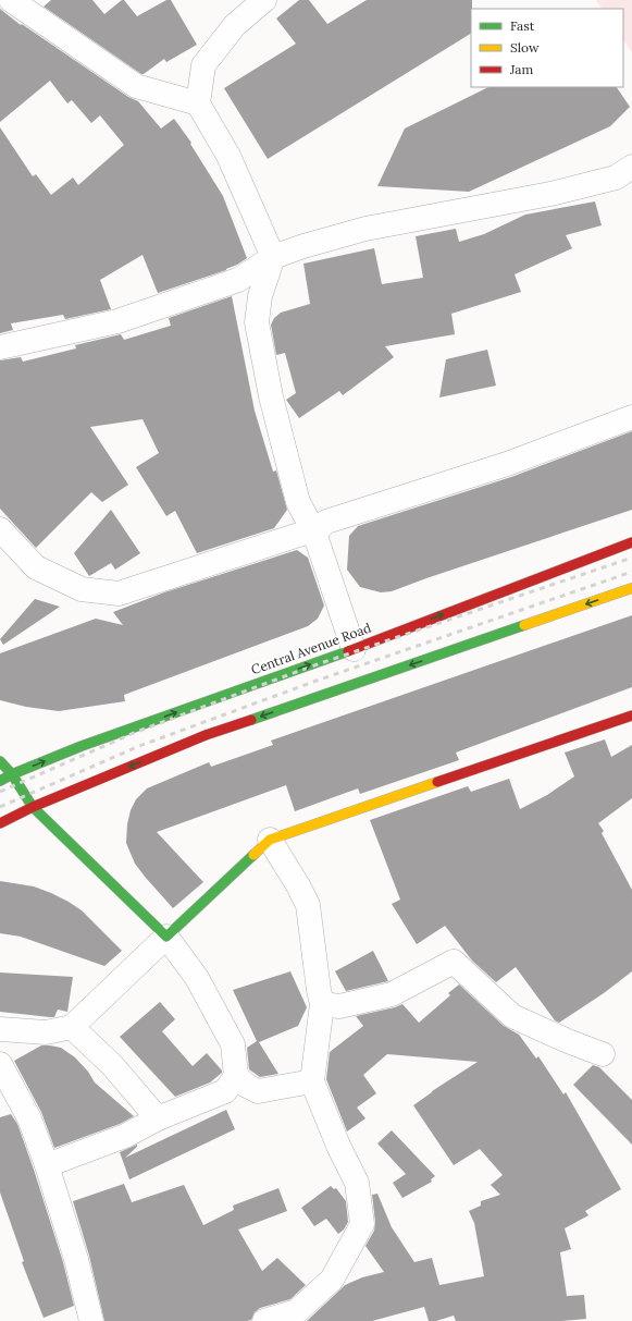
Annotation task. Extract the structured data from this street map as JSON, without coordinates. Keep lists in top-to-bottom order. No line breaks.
{"streets":{"main road":["Central Avenue Road"]},"legend":["Fast","Slow","Jam"]}
